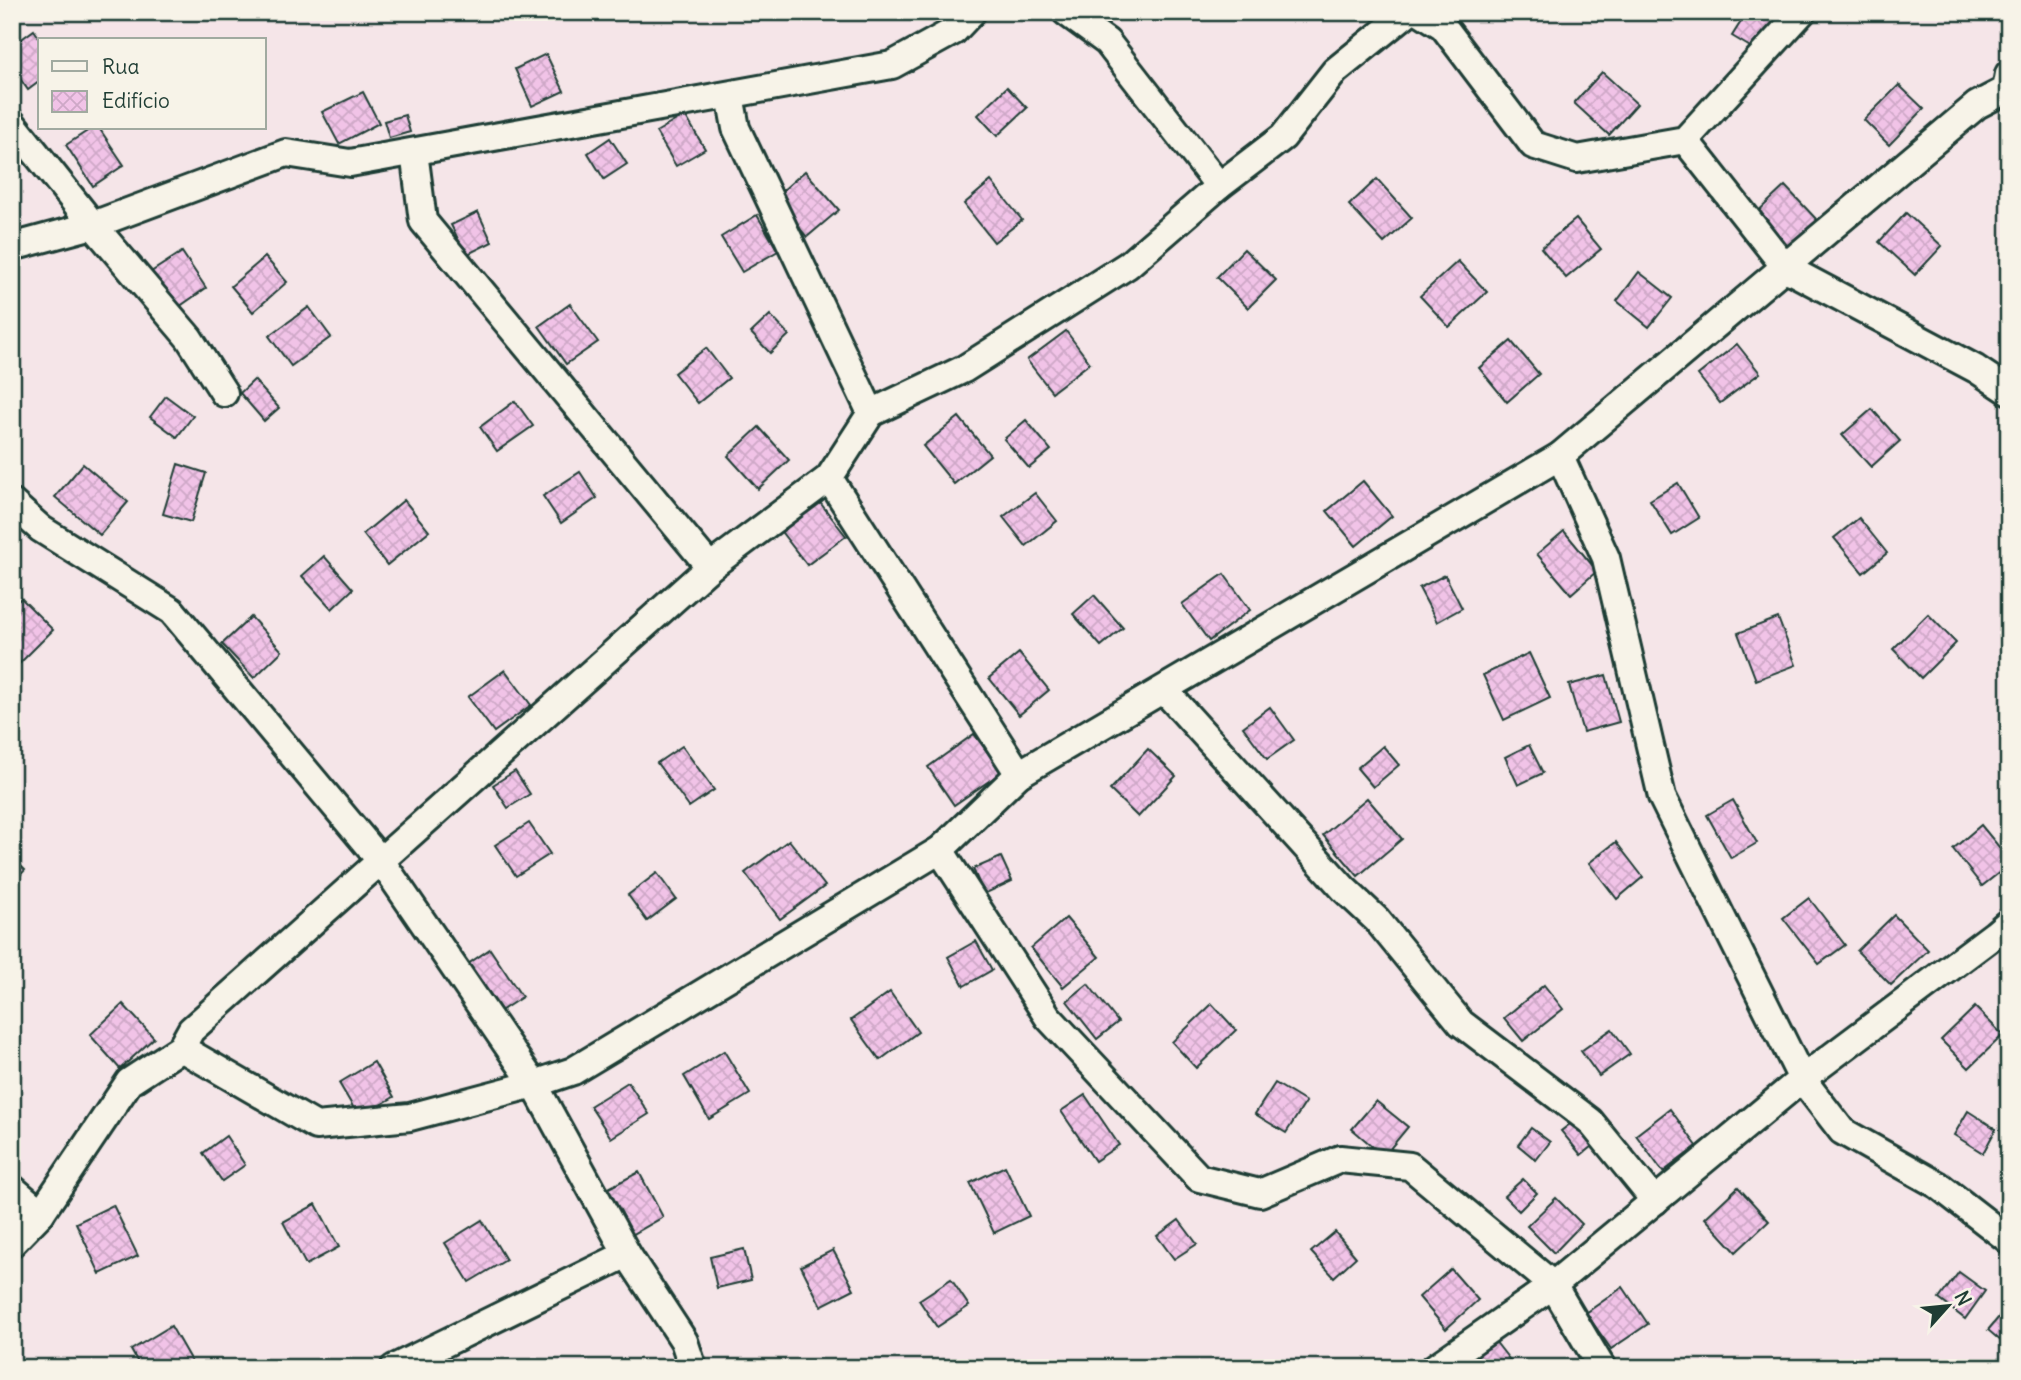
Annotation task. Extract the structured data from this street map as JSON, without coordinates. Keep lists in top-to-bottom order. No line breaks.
{"legend":["Rua","Edifício"],"north":"top right"}
